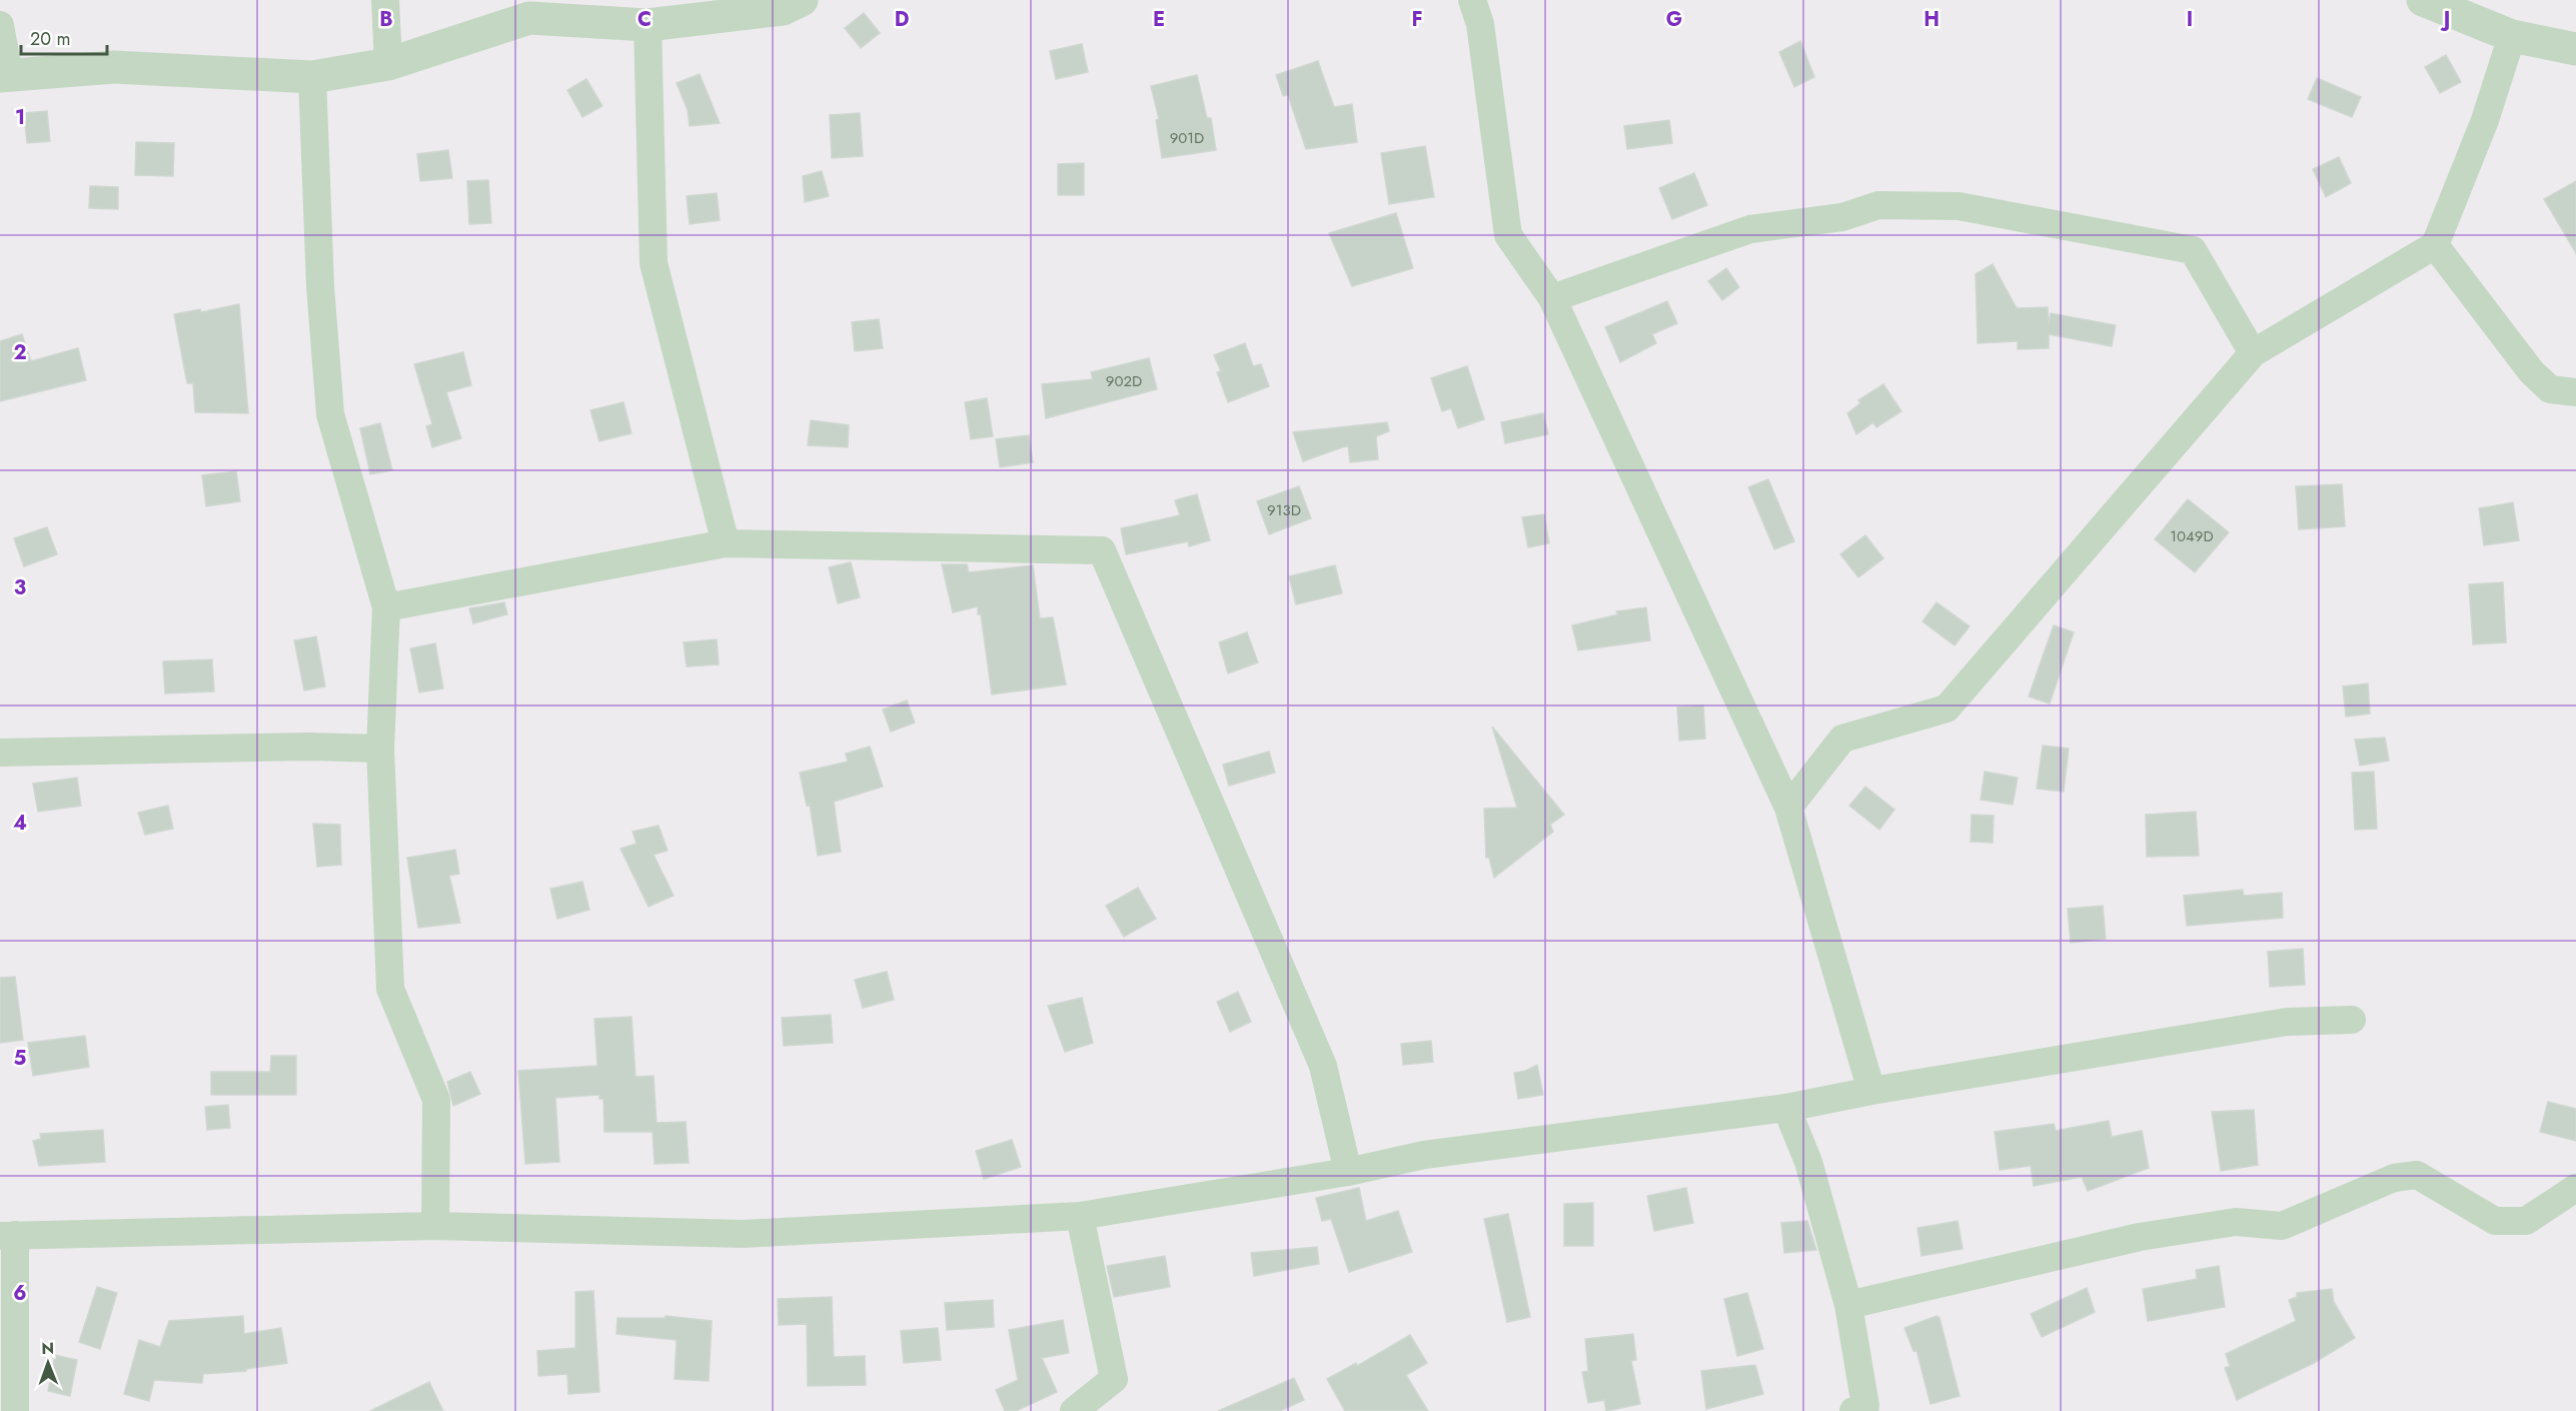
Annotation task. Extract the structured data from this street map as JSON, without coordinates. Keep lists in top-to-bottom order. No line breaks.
{"house_numbers":["901D","902D","913D","1049D"],"scale_bar":"20 m","north":"top","grid":{"columns":["B","C","D","E","F","G","H","I","J"],"rows":["1","2","3","4","5","6"]}}
